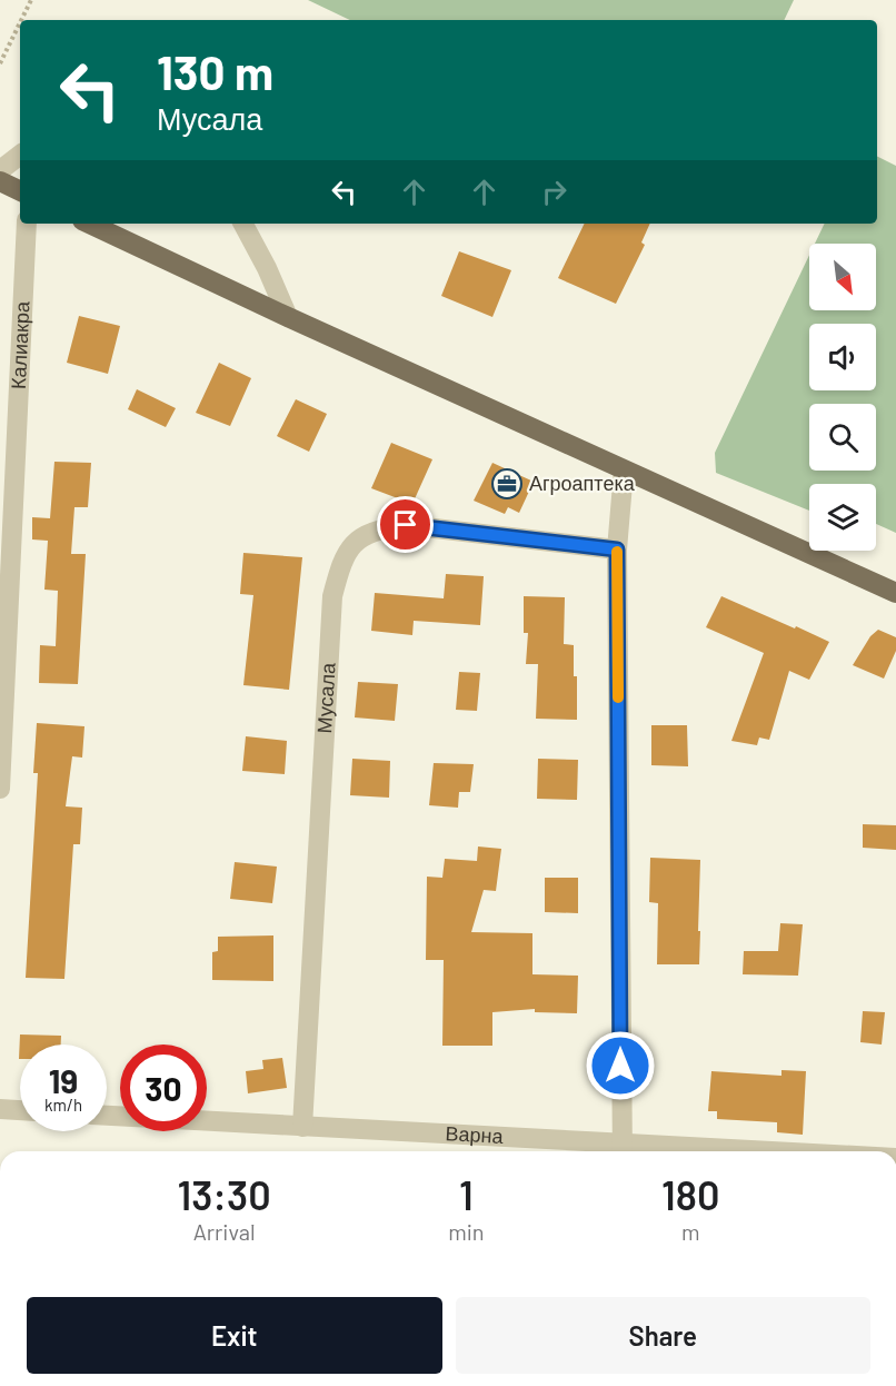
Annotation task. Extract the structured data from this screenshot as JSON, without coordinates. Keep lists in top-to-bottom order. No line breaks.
{"streets":{"street":["Калиакра","Мусала","Варна"]},"crossings":[["Мусала","Варна"]],"places":{"office":["Агроаптека"]},"north":"bottom right","page":{"turn":["130 m","Мусала"],"speed":"19 km/h","limit":"30","eta":["13:30","Arrival","1","min","180","m"],"buttons":["Exit","Share"]}}
